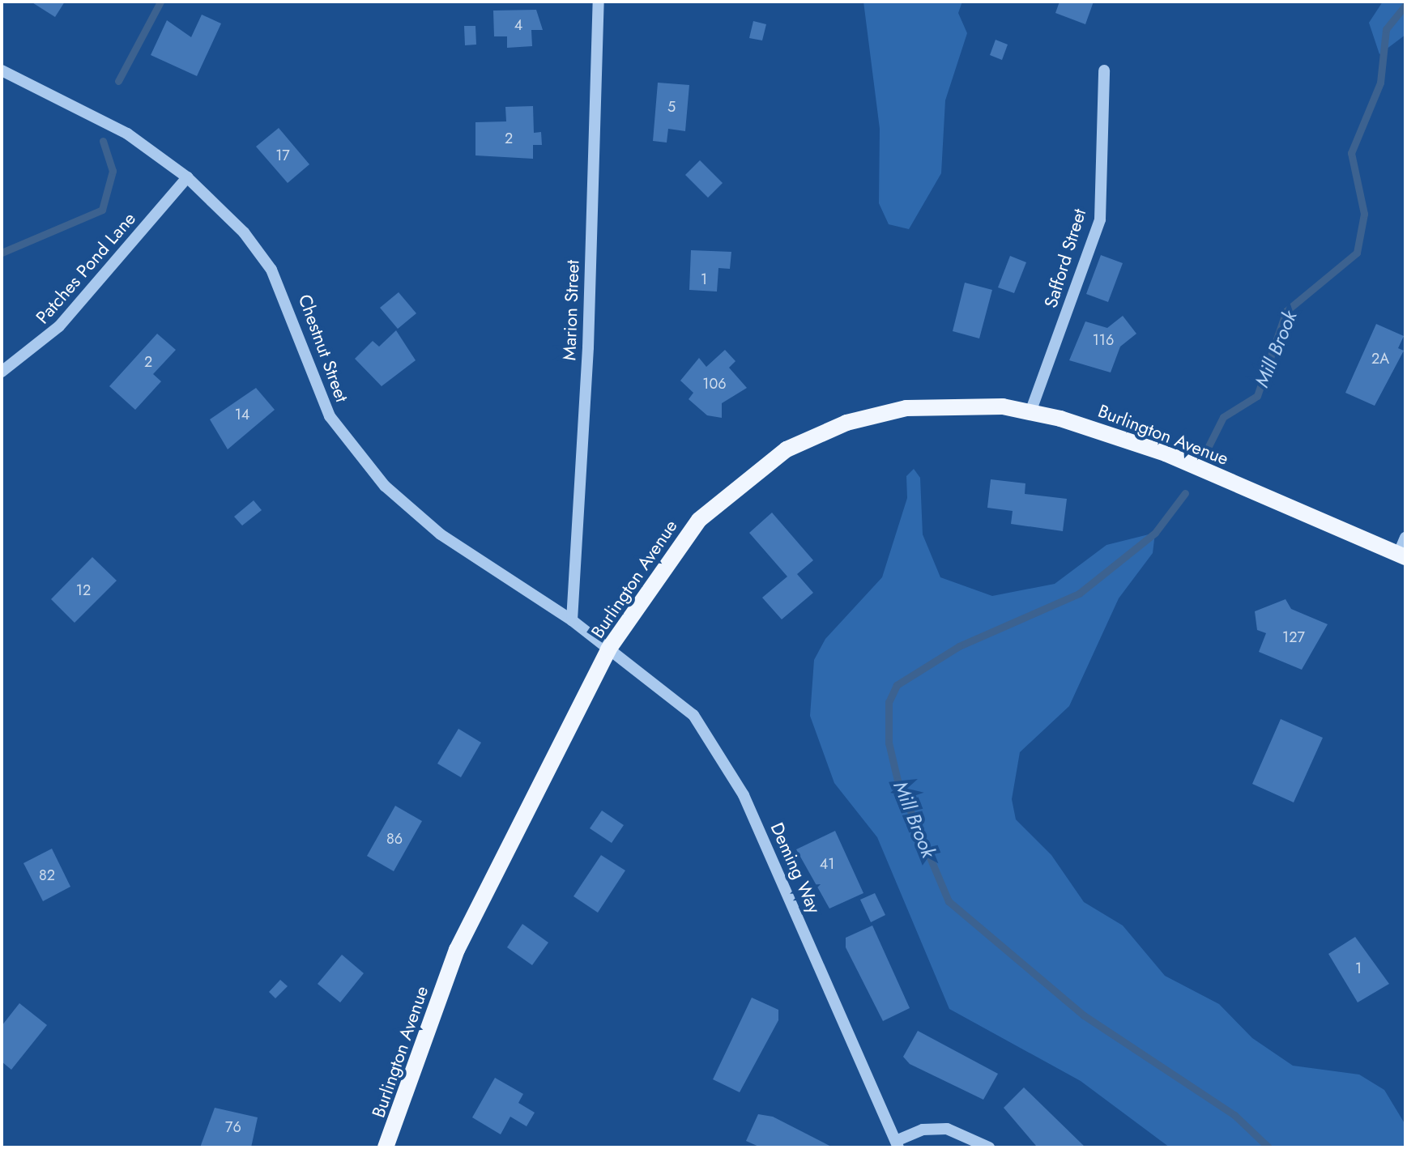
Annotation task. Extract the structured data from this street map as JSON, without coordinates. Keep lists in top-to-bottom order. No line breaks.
{"streets":{"main road":["Burlington Avenue"],"street":["Safford Street","Patches Pond Lane","Marion Street","Chestnut Street","Deming Way"]},"crossings":[["Safford Street","Burlington Avenue"],["Patches Pond Lane","Chestnut Street"],["Marion Street","Chestnut Street"],["Chestnut Street","Burlington Avenue"],["Chestnut Street","Deming Way"],["Burlington Avenue","Deming Way"]],"water":["Mill Brook"],"house_numbers":["4","5","2","17","1","116","2A","2","106","14","12","127","86","41","82","1","76"]}
